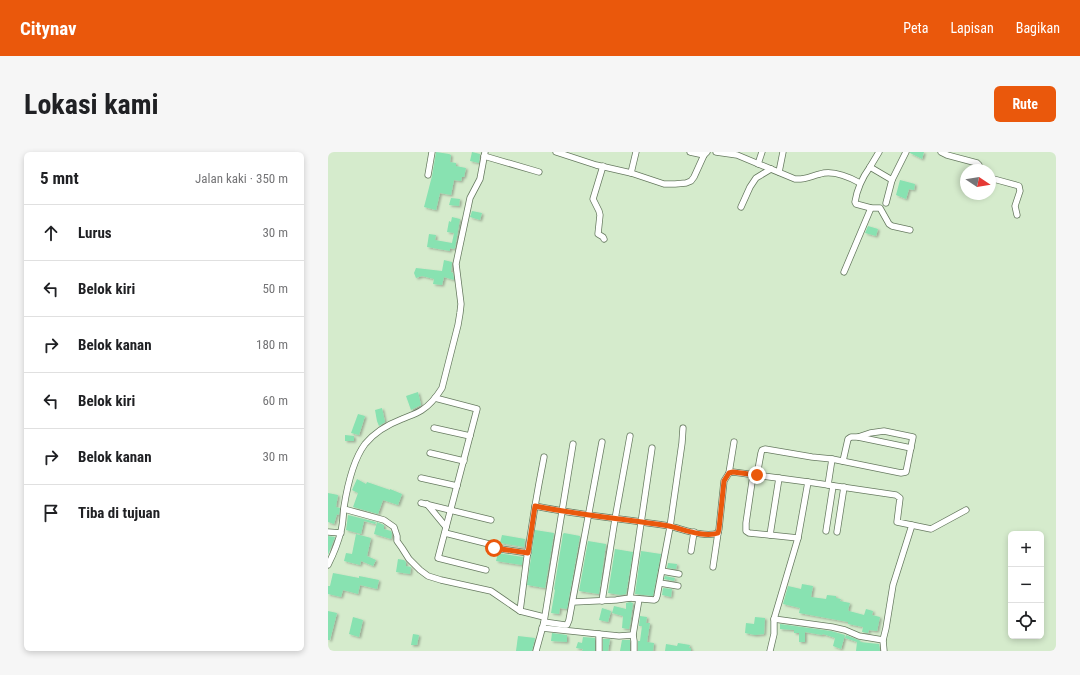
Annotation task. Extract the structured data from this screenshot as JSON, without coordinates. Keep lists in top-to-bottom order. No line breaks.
{"north":"right","page":{"header":"Citynav","nav":["Peta","Lapisan","Bagikan"],"buttons":"Rute","title":"Lokasi kami","heading":["5 mnt","Jalan kaki · 350 m"],"list":[["Lurus","30 m"],["Belok kiri","50 m"],["Belok kanan","180 m"],["Belok kiri","60 m"],["Belok kanan","30 m"],"Tiba di tujuan"],"map_buttons":["+","−"]}}
